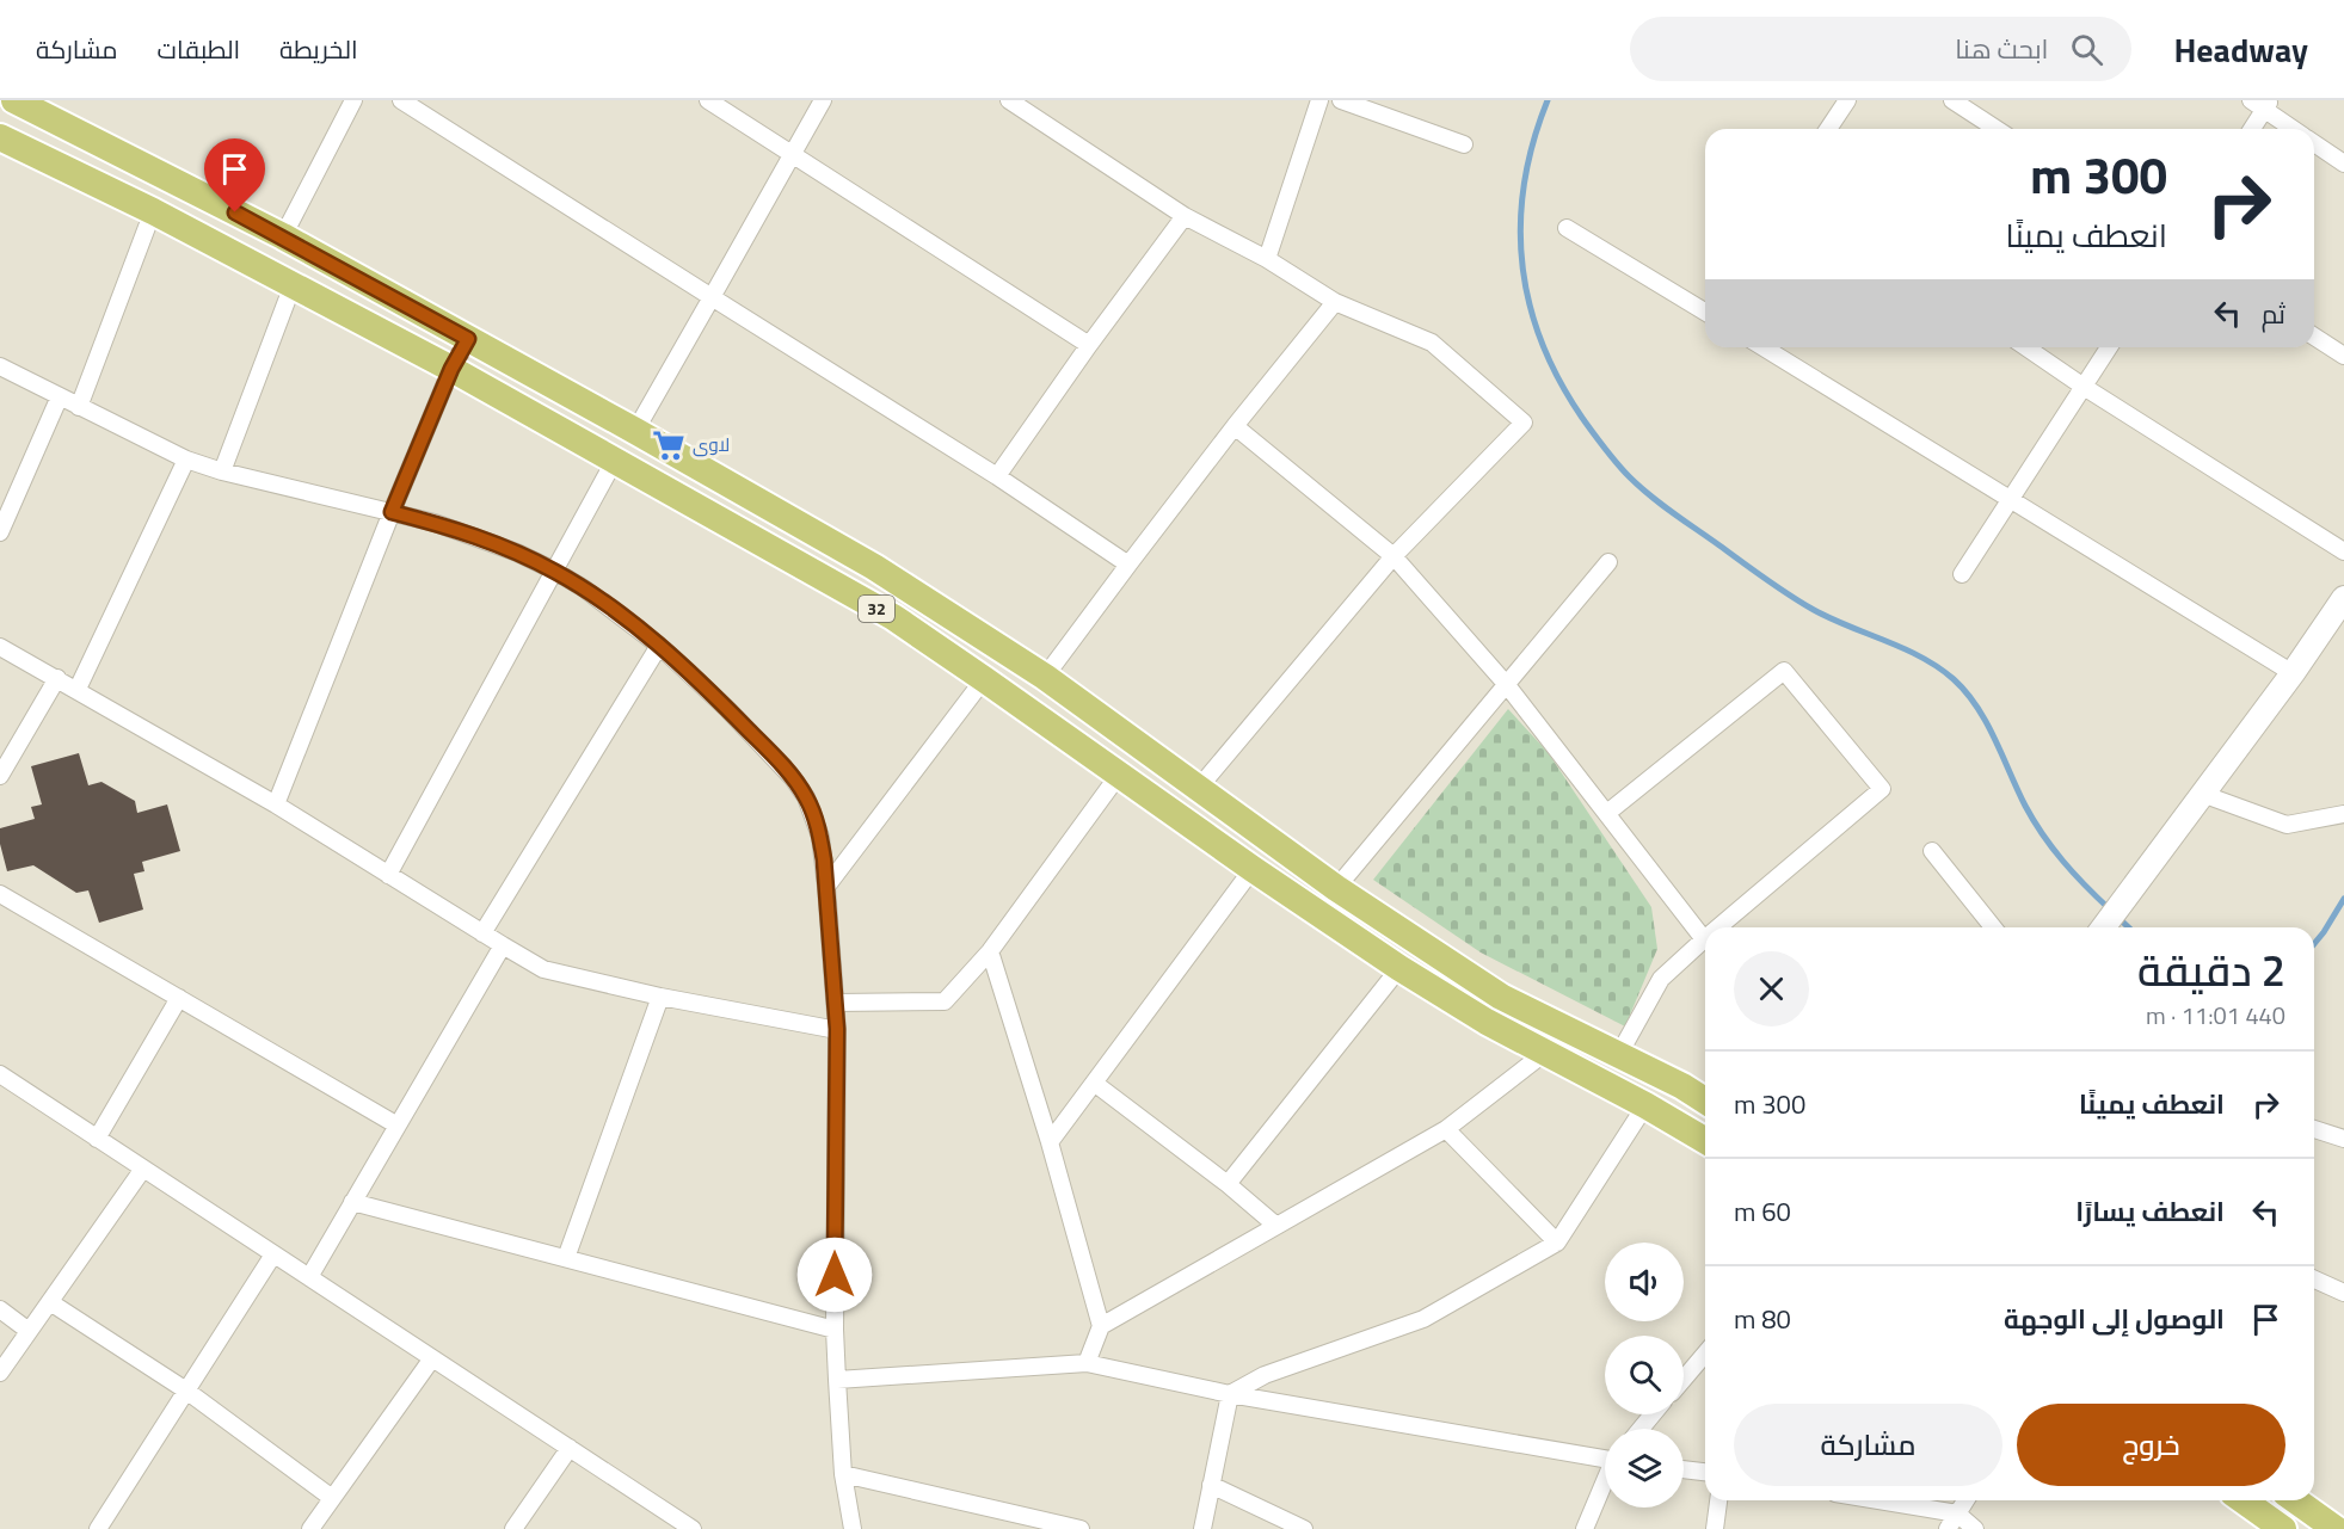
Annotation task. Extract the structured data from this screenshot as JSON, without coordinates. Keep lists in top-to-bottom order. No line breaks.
{"streets":{"main road":["32"]},"places":{"supermarket":["لاوی"]},"page":{"header":"Headway","search":"ابحث هنا","nav":["الخريطة","الطبقات","مشاركة"],"turn":["300 m","انعطف يمينًا"],"then":"ثم","heading":["2 دقيقة","440 m · 11:01"],"list":[{"name":"انعطف يمينًا","value":"300 m"},{"name":"انعطف يسارًا","value":"60 m"},{"name":"الوصول إلى الوجهة","value":"80 m"}],"buttons":["خروج","مشاركة"]}}
